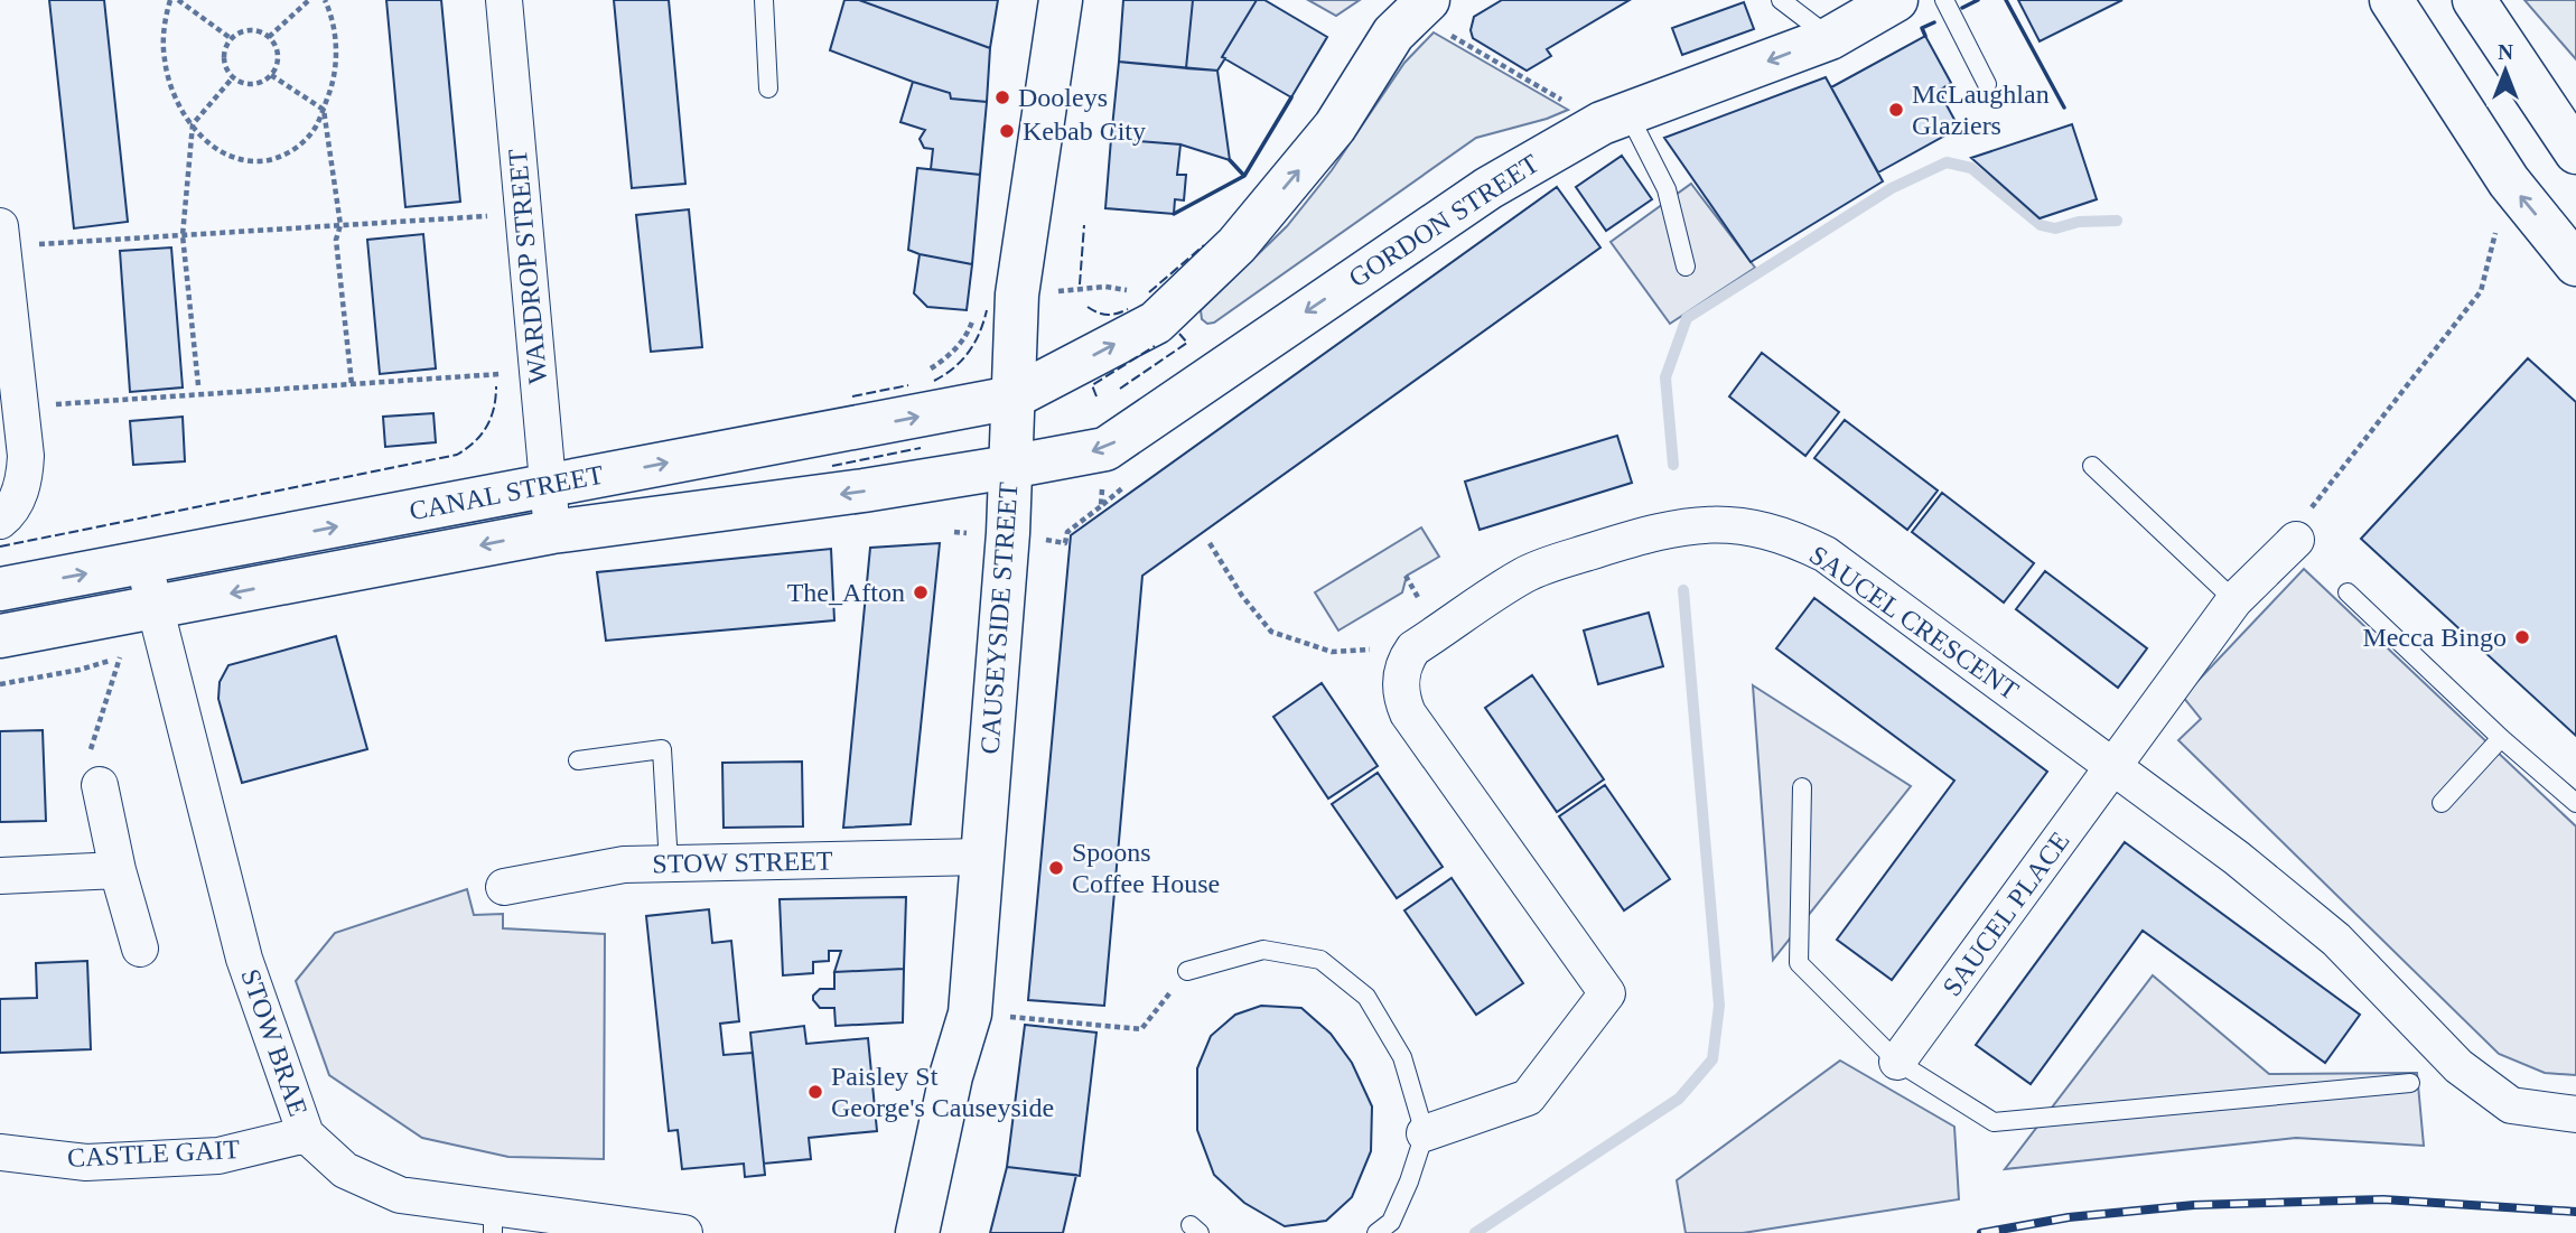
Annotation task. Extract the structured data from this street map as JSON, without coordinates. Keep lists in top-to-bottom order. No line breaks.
{"streets":{"main road":["GORDON STREET","CANAL STREET","CAUSEYSIDE STREET"],"street":["WARDROP STREET","SAUCEL CRESCENT","STOW STREET","SAUCEL PLACE","STOW BRAE","CASTLE GAIT"]},"crossings":[["GORDON STREET","CANAL STREET"],["GORDON STREET","CAUSEYSIDE STREET"],["WARDROP STREET","CANAL STREET"],["CANAL STREET","CAUSEYSIDE STREET"],["CANAL STREET","STOW BRAE"],["CAUSEYSIDE STREET","STOW STREET"],["SAUCEL CRESCENT","SAUCEL PLACE"],["STOW BRAE","CASTLE GAIT"]],"places":["Dooleys","McLaughlan Glaziers","Kebab City","The_Afton","Mecca Bingo","Spoons Coffee House","Paisley St George's Causeyside"],"north":"top"}
